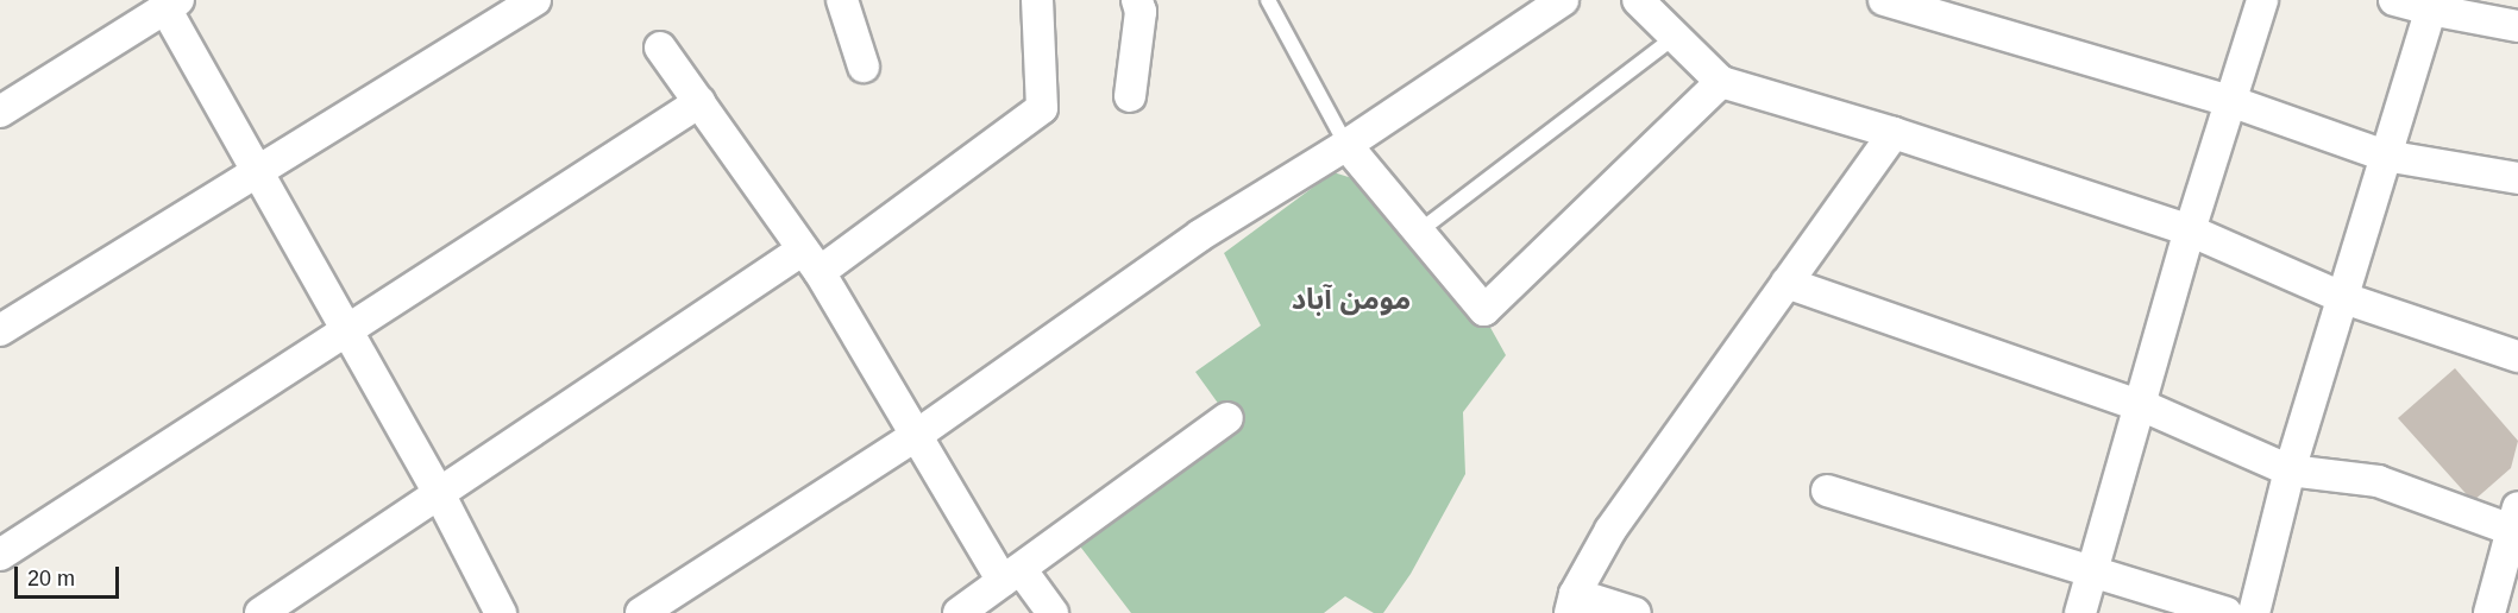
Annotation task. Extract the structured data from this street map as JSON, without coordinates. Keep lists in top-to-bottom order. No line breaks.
{"districts":["مومن آباد"],"scale_bar":"20 m"}
